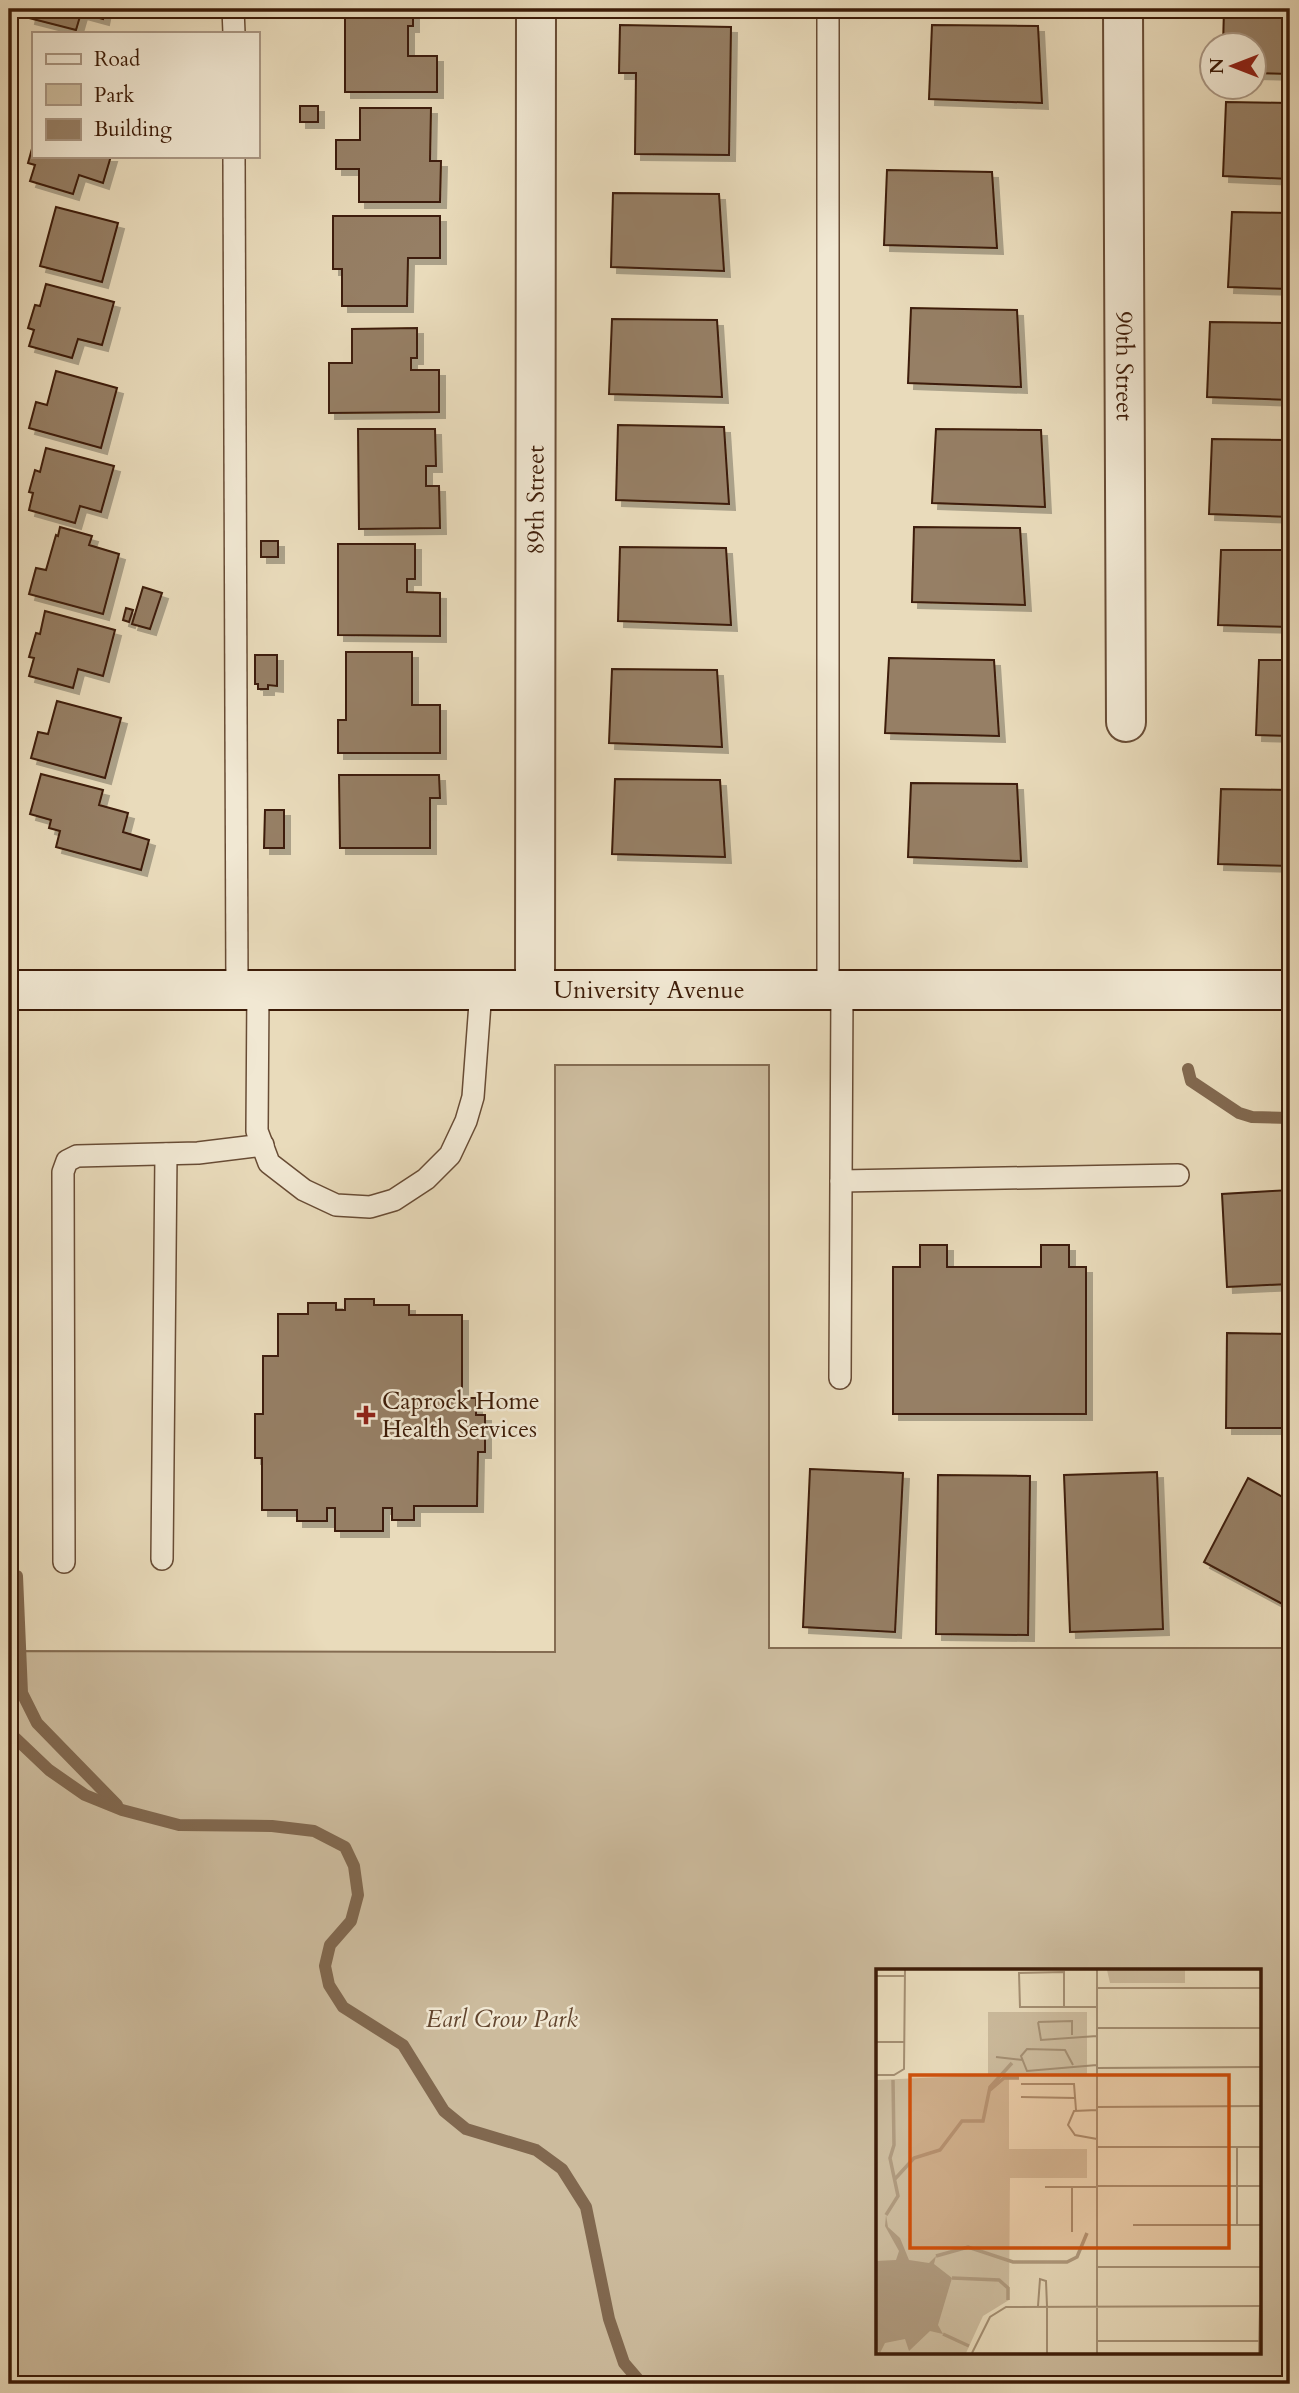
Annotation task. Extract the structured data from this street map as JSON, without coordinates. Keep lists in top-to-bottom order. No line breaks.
{"streets":{"street":["90th Street","89th Street","University Avenue"]},"crossings":[["89th Street","University Avenue"]],"parks":["Earl Crow Park"],"places":{"health":["Caprock Home Health Services"]},"legend":["Road","Park","Building"],"north":"left"}
